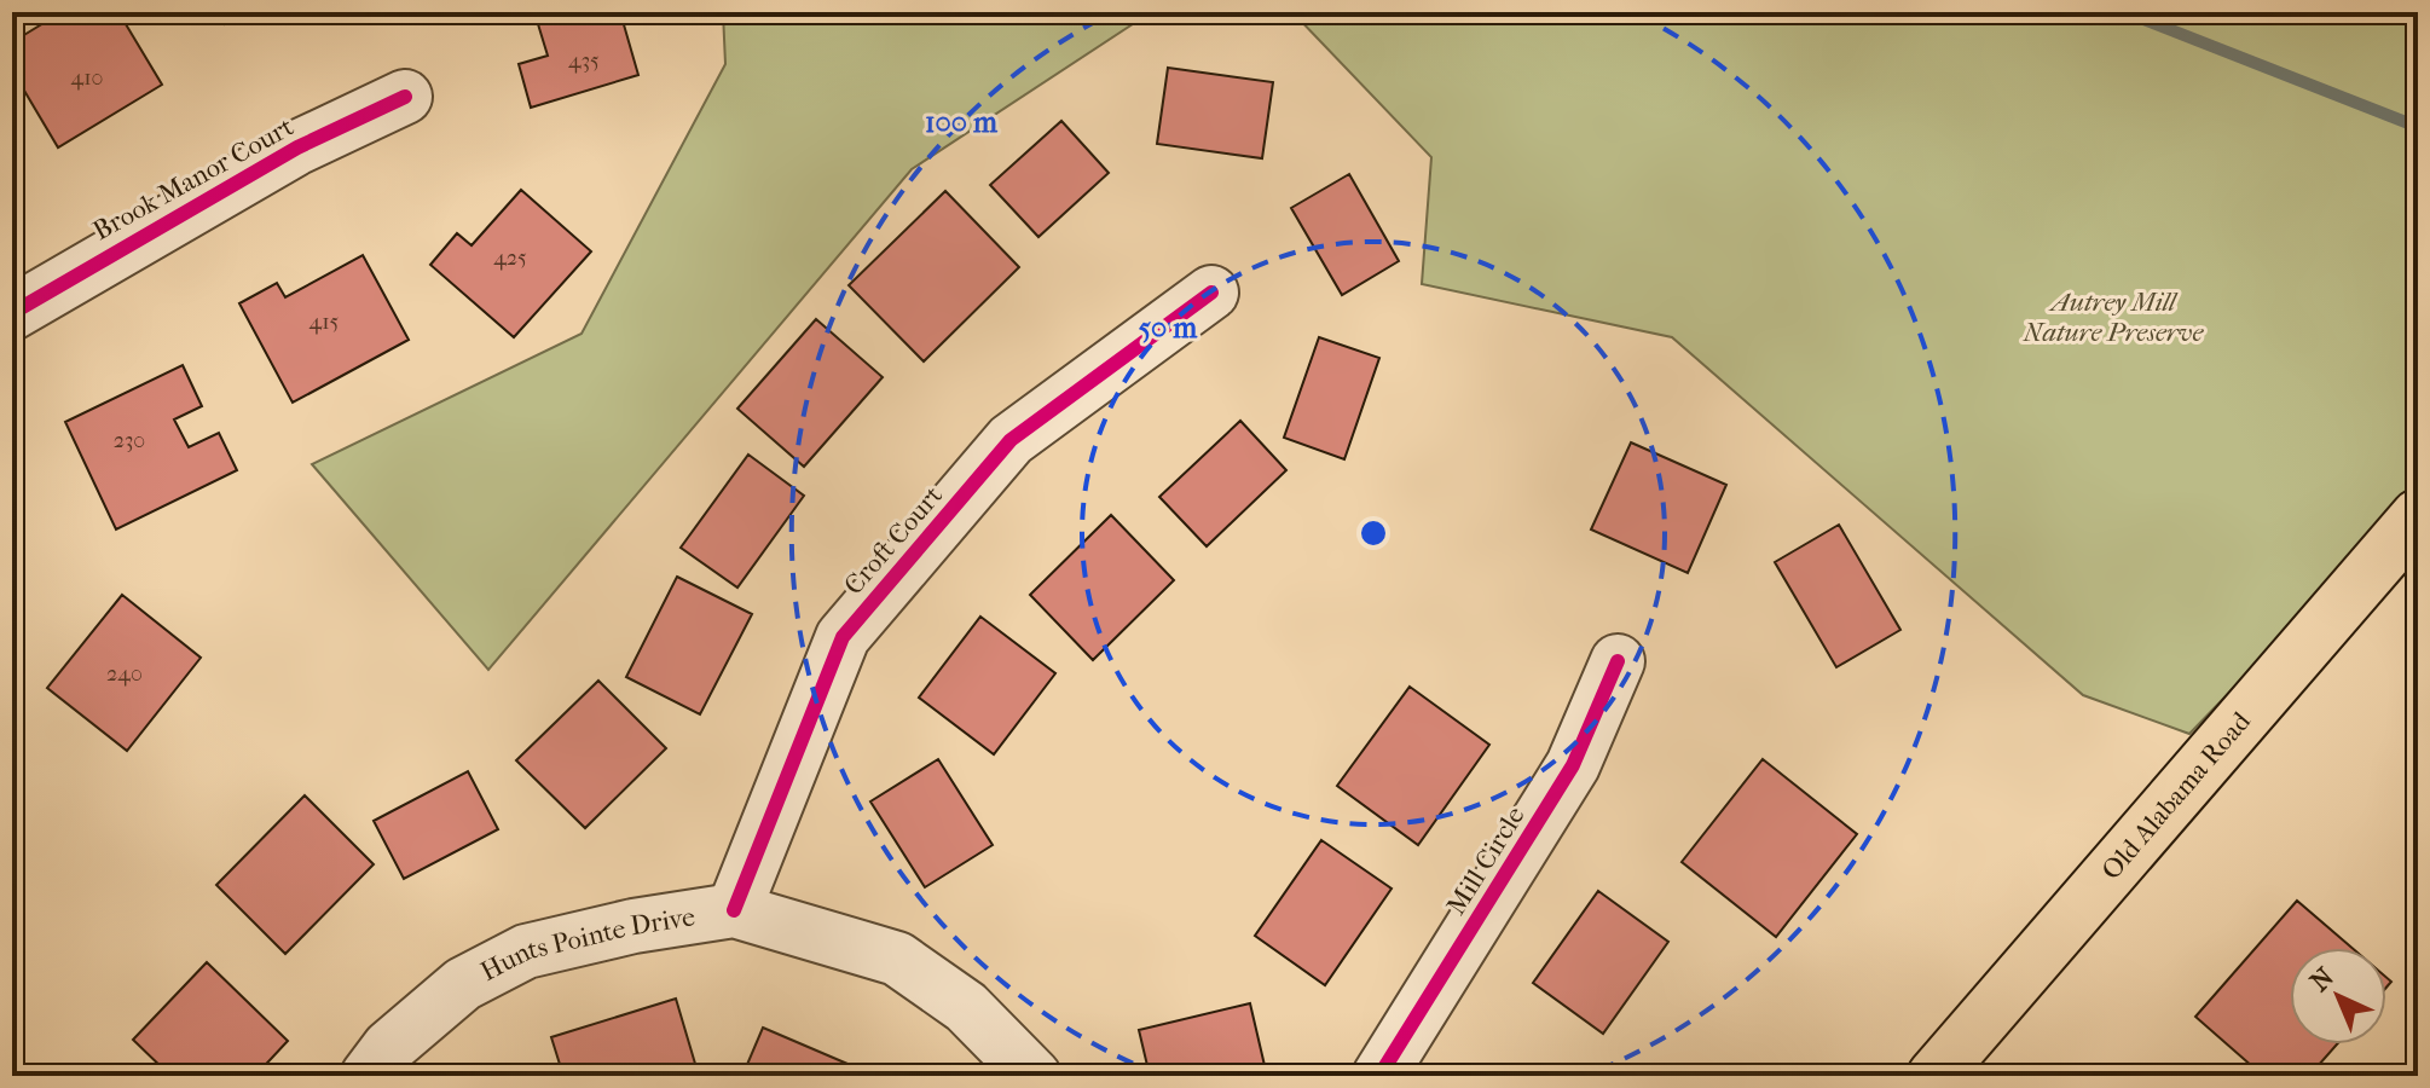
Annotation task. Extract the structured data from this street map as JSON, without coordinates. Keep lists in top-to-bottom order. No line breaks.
{"streets":{"main road":["Old Alabama Road"],"street":["Brook Manor Court","Croft Court","Mill Circle","Hunts Pointe Drive"]},"crossings":[["Croft Court","Hunts Pointe Drive"]],"parks":["Autrey Mill Nature Preserve"],"house_numbers":["435","410","425","415","230","240"],"north":"top left","rings":["100 m","50 m"]}
